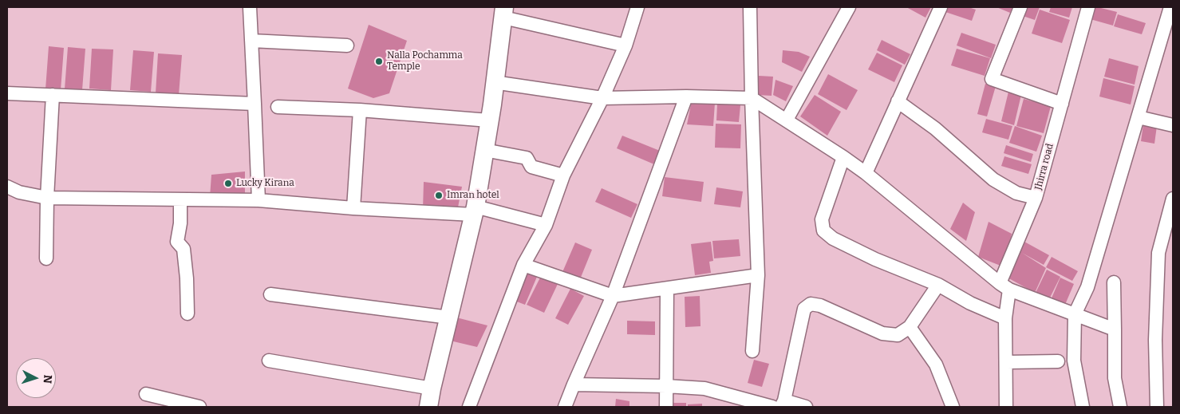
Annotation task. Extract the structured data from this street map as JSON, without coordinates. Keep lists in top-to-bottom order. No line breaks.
{"streets":{"street":["Jhirra road"]},"places":["Nalla Pochamma Temple","Lucky Kirana","Imran hotel"],"north":"right"}
